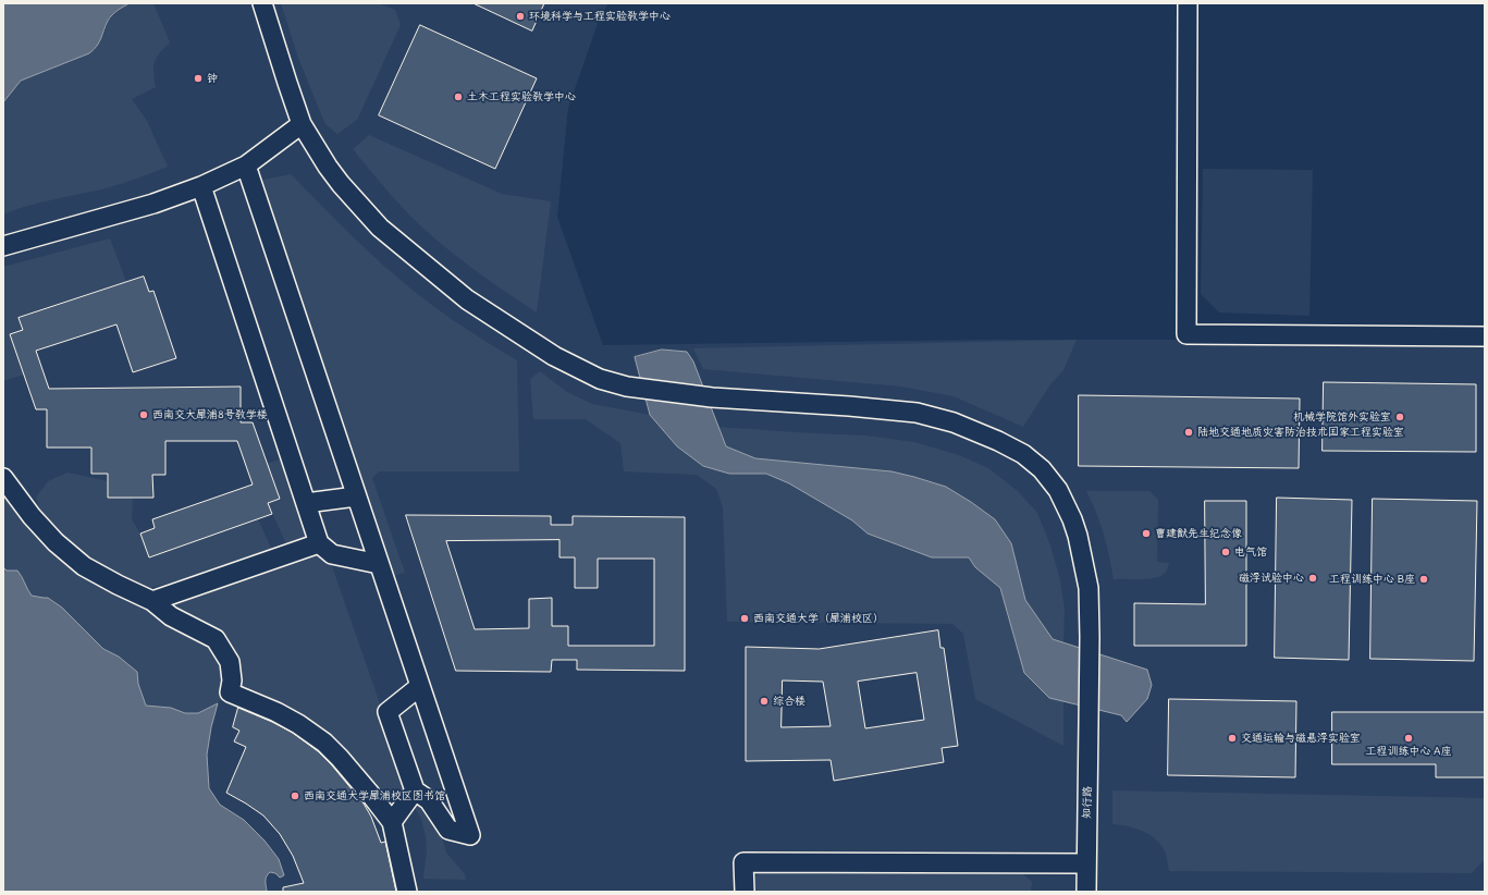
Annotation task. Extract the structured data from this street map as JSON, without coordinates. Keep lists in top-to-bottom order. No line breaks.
{"streets":{"street":["知行路"]},"places":["环境科学与工程实验教学中心","钟","土木工程实验教学中心","西南交大犀浦8号教学楼","机械学院馆外实验室","陆地交通地质灾害防治技术国家工程实验室","曹建猷先生纪念像","电气馆","磁浮试验中心","工程训练中心 B座","西南交通大学（犀浦校区）","综合楼","交通运输与磁悬浮实验室","工程训练中心 A座","西南交通大学犀浦校区图书馆"]}
